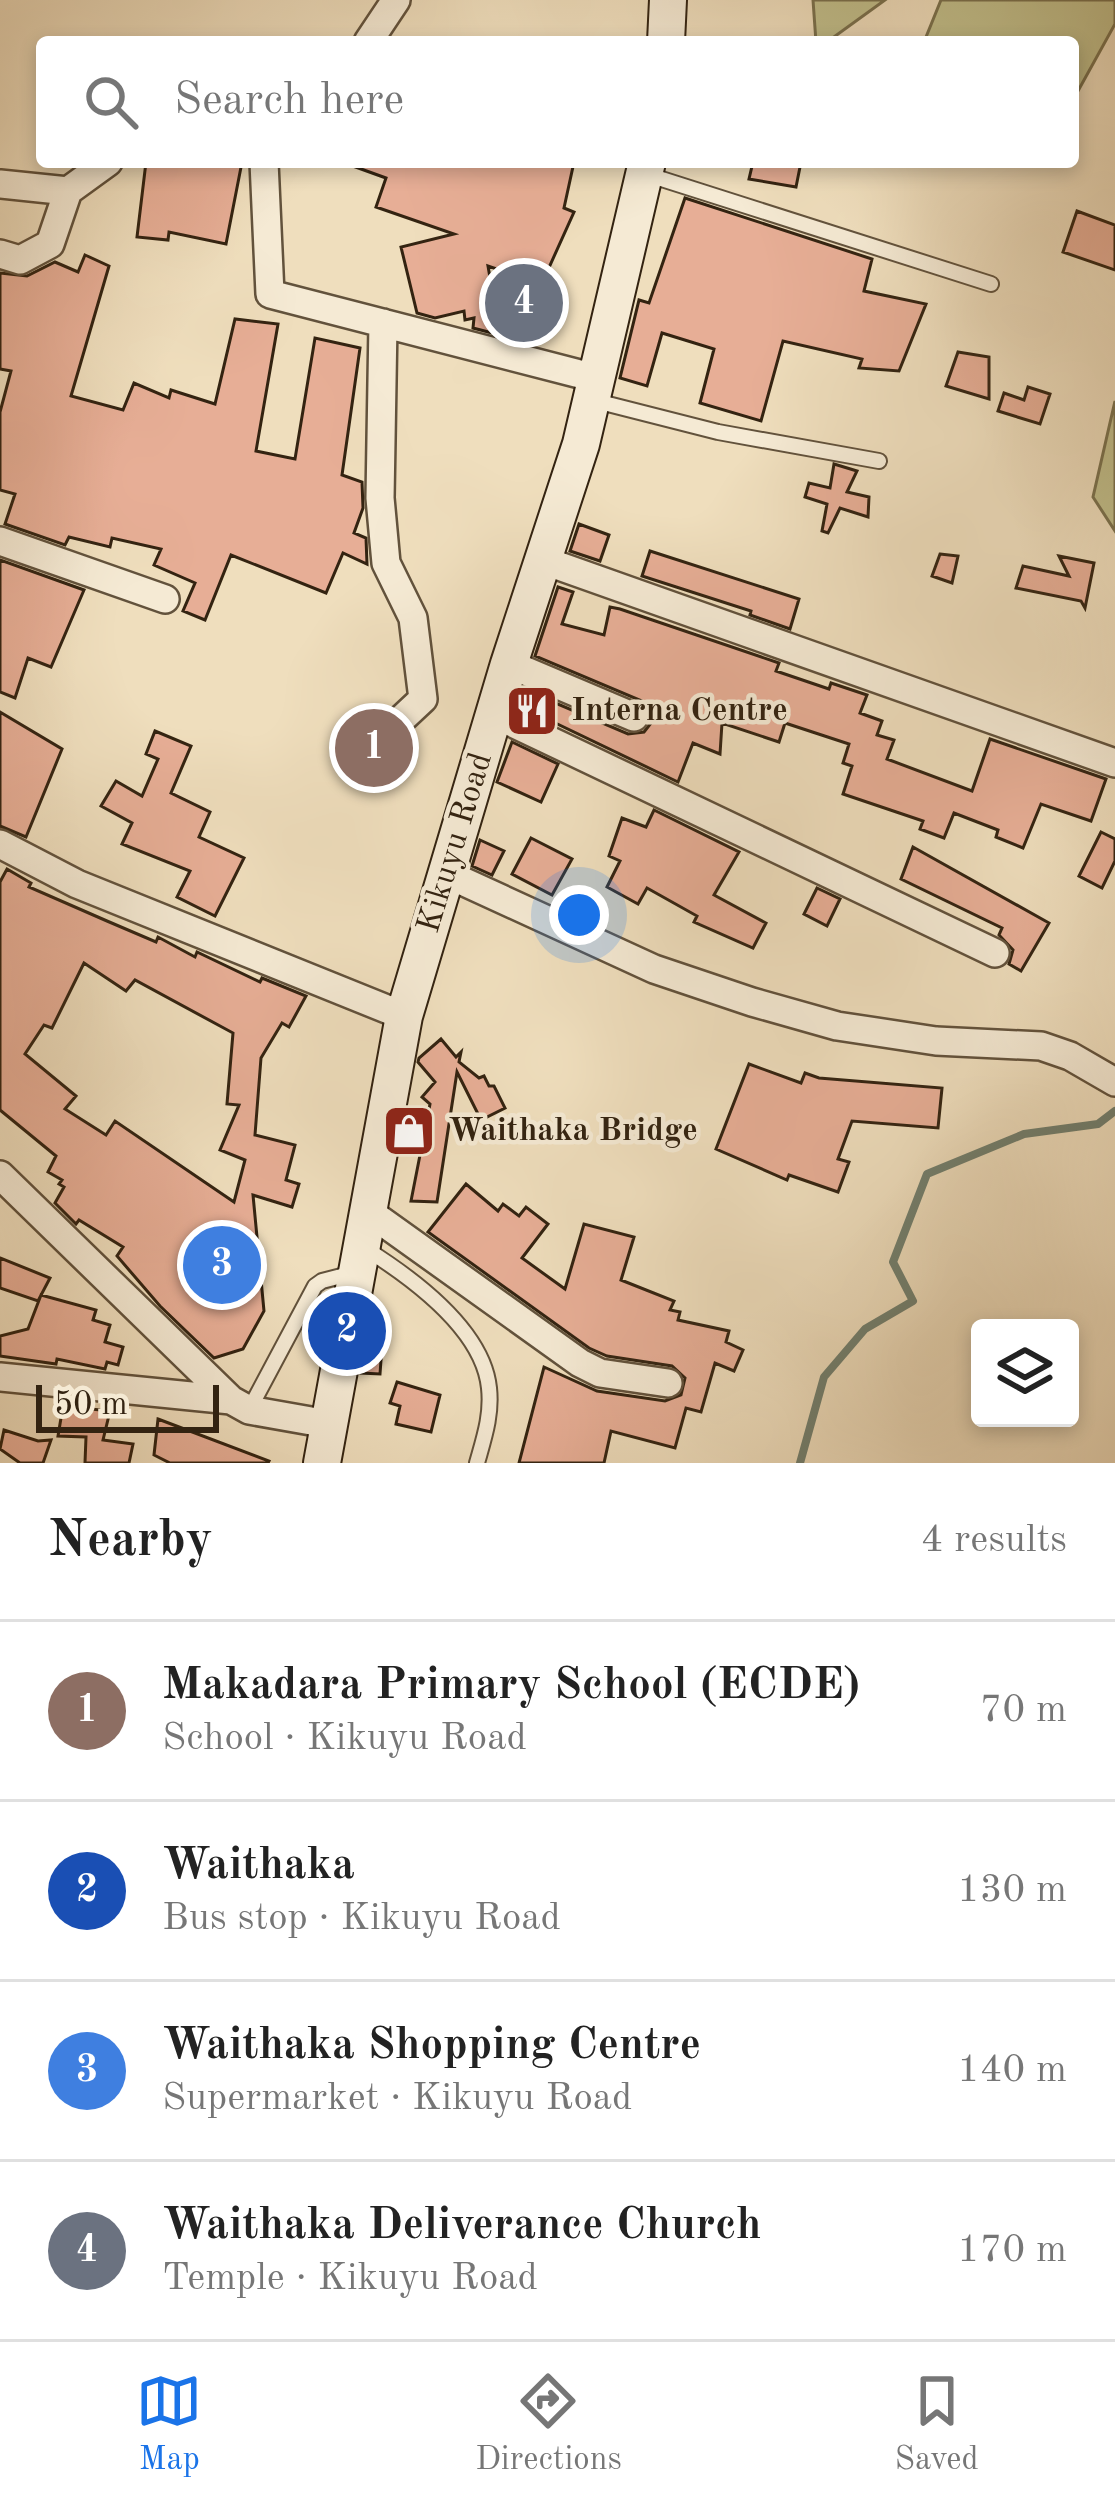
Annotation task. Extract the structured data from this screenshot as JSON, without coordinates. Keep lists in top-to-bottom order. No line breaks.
{"streets":{"main road":["Kikuyu Road"]},"places":{"restaurant":["Interna Centre"],"shop":["Waithaka Bridge"]},"scale_bar":"50 m","page":{"search":"Search here","pins":["4","1","3","2"],"scale":"50 m","heading":["Nearby","4 results"],"list":[{"mark":"1","name":"Makadara Primary School (ECDE)","note":"School · Kikuyu Road","value":"70 m"},{"mark":"2","name":"Waithaka","note":"Bus stop · Kikuyu Road","value":"130 m"},{"mark":"3","name":"Waithaka Shopping Centre","note":"Supermarket · Kikuyu Road","value":"140 m"},{"mark":"4","name":"Waithaka Deliverance Church","note":"Temple · Kikuyu Road","value":"170 m"}],"nav":["Map","Directions","Saved"]}}
